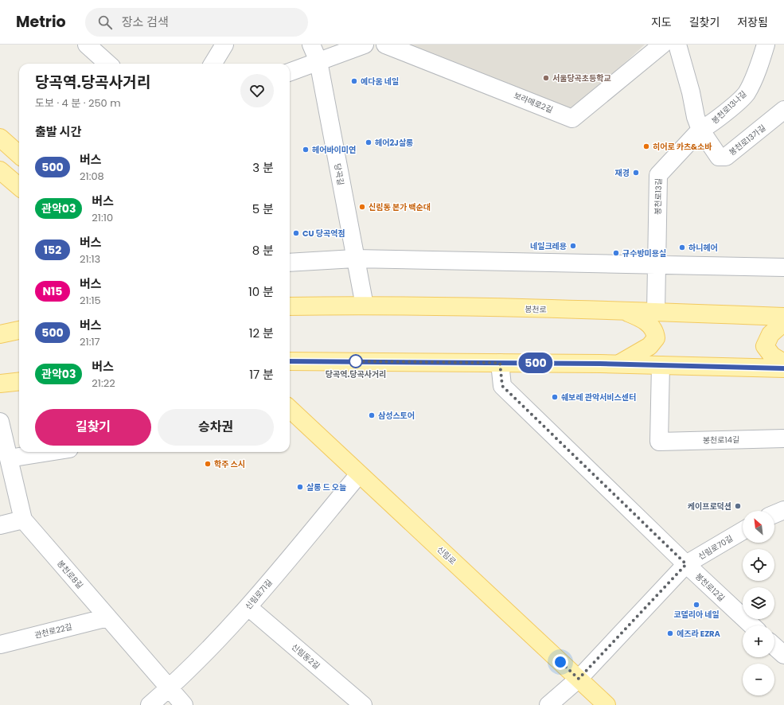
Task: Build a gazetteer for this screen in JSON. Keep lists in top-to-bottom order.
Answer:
{
  "streets": {
    "main road": ["봉천로", "신림로"],
    "street": [
      "보라매로2길",
      "봉천로13나길",
      "봉천로13가길",
      "당곡길",
      "봉천로13길",
      "봉천로14길",
      "신림로70길",
      "봉천로8길",
      "봉천로12길",
      "신림로71길",
      "관천로22길",
      "신림동2길"
    ]
  },
  "crossings": [
    ["봉천로13나길", "봉천로13가길"],
    ["봉천로13나길", "봉천로13길"],
    ["봉천로13가길", "봉천로13길"],
    ["당곡길", "봉천로"],
    ["봉천로13길", "봉천로"],
    ["신림로70길", "신림로"],
    ["신림로70길", "봉천로12길"],
    ["신림로", "신림로71길"],
    ["봉천로8길", "신림로71길"],
    ["봉천로8길", "관천로22길"],
    ["신림로71길", "신림동2길"]
  ],
  "places": [
    "서울당곡초등학교",
    "예다움 네일",
    "헤어2J살롱",
    "히어로 카츠&소바",
    "헤어바이미연",
    "재경",
    "신림동 본가 백순대",
    "CU 당곡역점",
    "네일크레용",
    "하니헤어",
    "규수방미용실",
    "당곡역.당곡사거리",
    "쉐보레 관악서비스센터",
    "삼성스토어",
    "학주 스시",
    "살롱 드 오늘",
    "케이프로덕션",
    "코델리아 네일",
    "에즈라 EZRA"
  ],
  "lines": ["bus line 500"],
  "north": "top left",
  "page": {
    "header": "Metrio",
    "search": "장소 검색",
    "nav": ["지도", "길찾기", "저장됨"],
    "on_map": "500",
    "heading": [
      ["당곡역.당곡사거리", "도보 · 4 분 · 250 m"],
      "출발 시간"
    ],
    "list": [
      {
        "mark": "500",
        "name": "버스",
        "note": "21:08",
        "value": "3 분"
      },
      {
        "mark": "관악03",
        "name": "버스",
        "note": "21:10",
        "value": "5 분"
      },
      {
        "mark": "152",
        "name": "버스",
        "note": "21:13",
        "value": "8 분"
      },
      {
        "mark": "N15",
        "name": "버스",
        "note": "21:15",
        "value": "10 분"
      },
      {
        "mark": "500",
        "name": "버스",
        "note": "21:17",
        "value": "12 분"
      },
      {
        "mark": "관악03",
        "name": "버스",
        "note": "21:22",
        "value": "17 분"
      }
    ],
    "buttons": ["길찾기", "승차권"],
    "map_buttons": ["+", "−"]
  }
}
